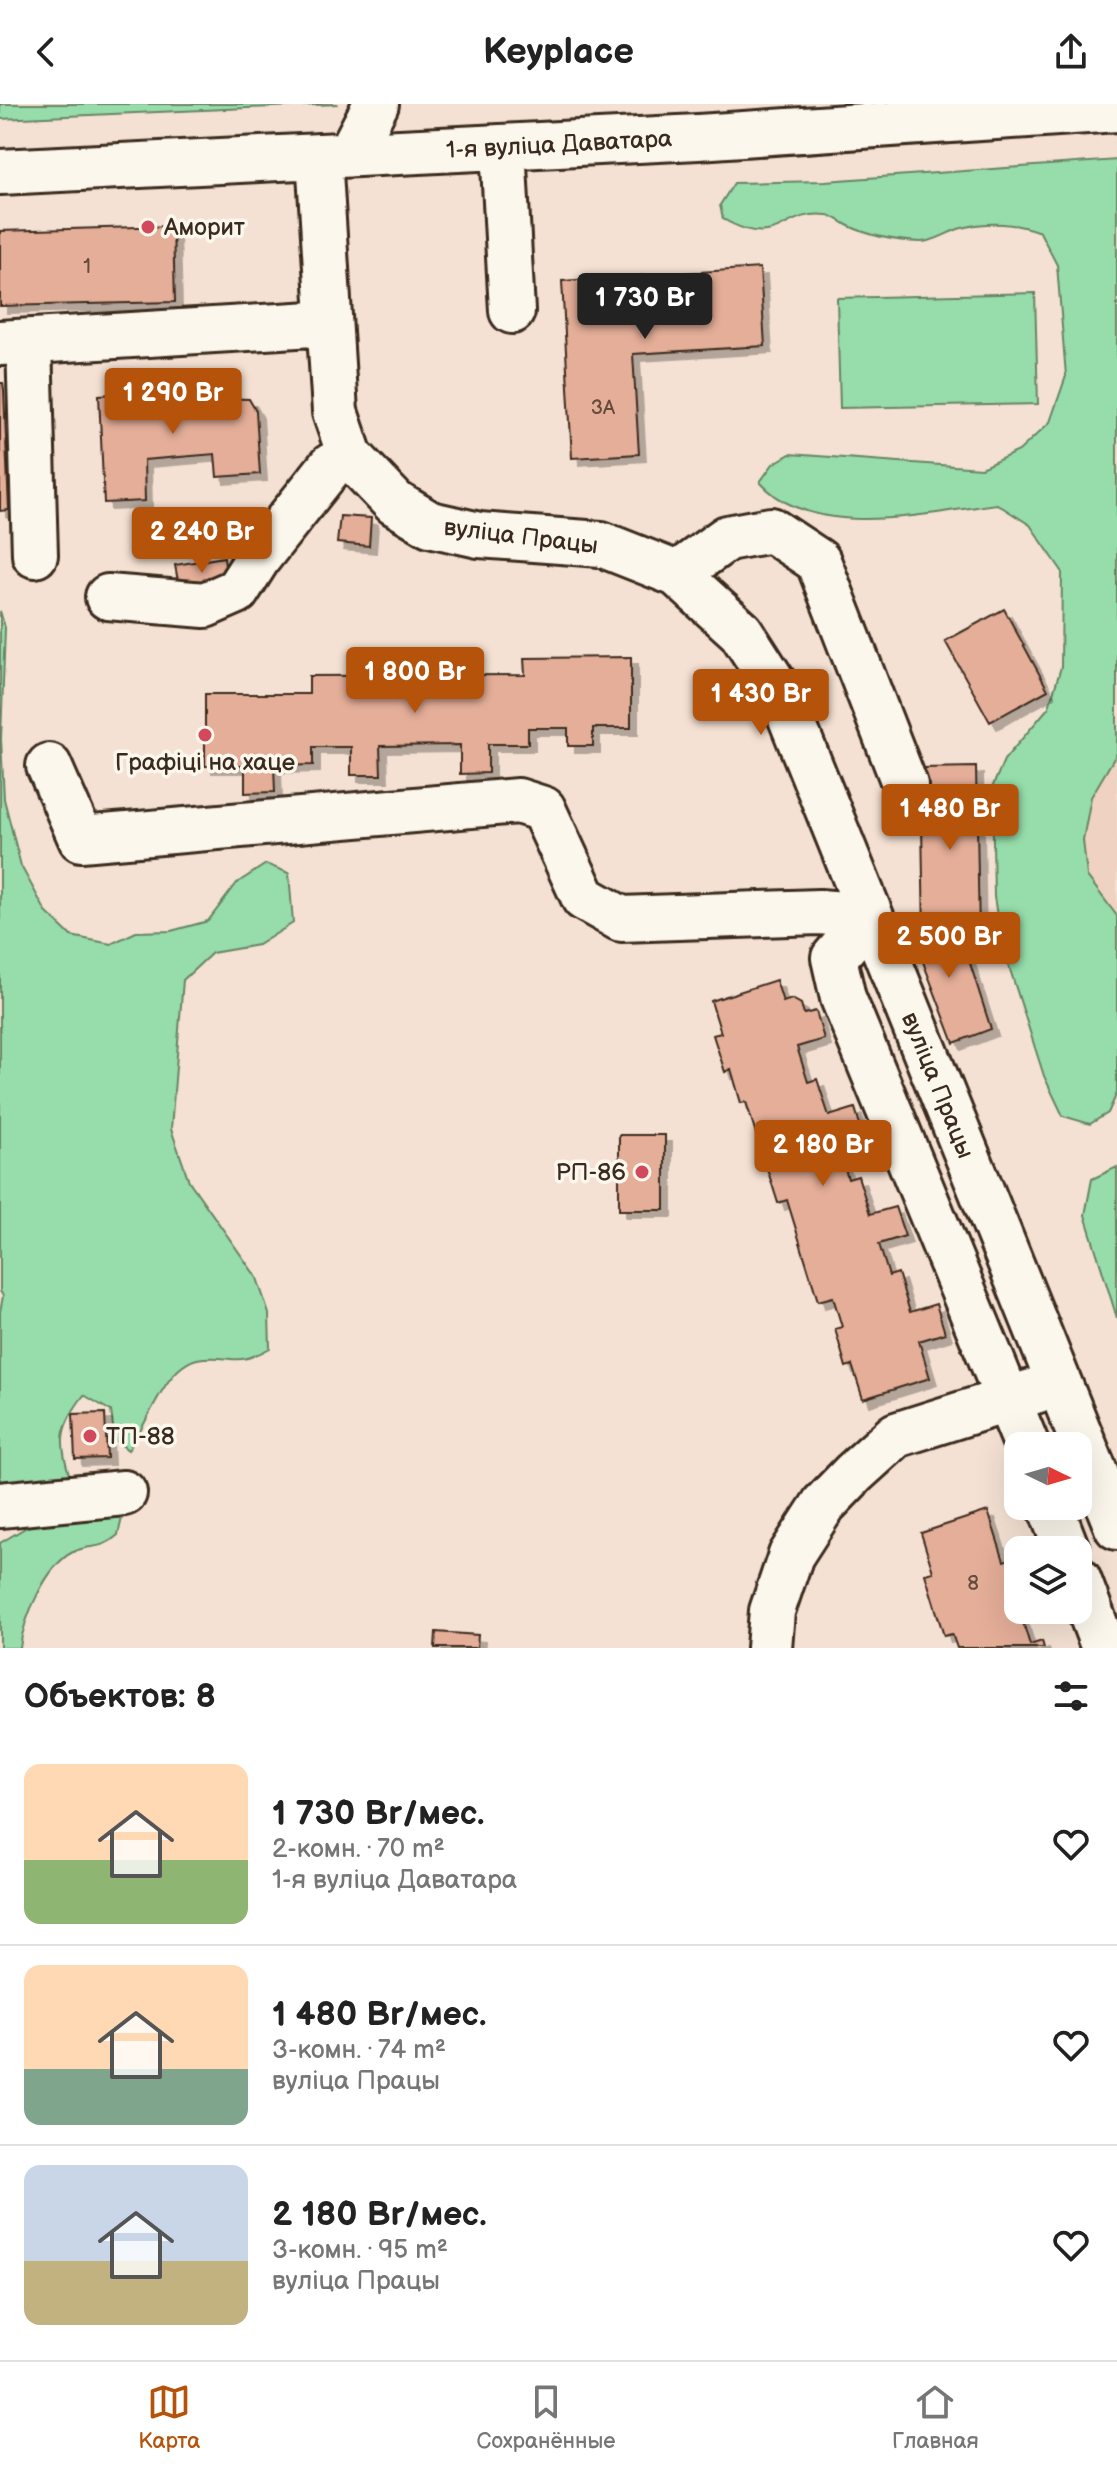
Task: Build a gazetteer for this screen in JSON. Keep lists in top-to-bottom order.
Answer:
{
  "streets": {
    "street": ["1-я вуліца Даватара", "вуліца Працы"]
  },
  "crossings": [
    ["1-я вуліца Даватара", "вуліца Працы"]
  ],
  "places": [
    "Аморит",
    "Графіці на хаце",
    "РП-86",
    "ТП-88"
  ],
  "house_numbers": ["1", "3А", "8"],
  "north": "right",
  "page": {
    "header": "Keyplace",
    "price": [
      "1 730 Br",
      "1 290 Br",
      "2 240 Br",
      "1 800 Br",
      "1 430 Br",
      "1 480 Br",
      "2 500 Br",
      "2 180 Br"
    ],
    "heading": "Объектов: 8",
    "list": [
      {
        "name": "1 730 Br/мес.",
        "note": "2-комн. · 70 m² · 1-я вуліца Даватара"
      },
      {
        "name": "1 480 Br/мес.",
        "note": "3-комн. · 74 m² · вуліца Працы"
      },
      {
        "name": "2 180 Br/мес.",
        "note": "3-комн. · 95 m² · вуліца Працы"
      }
    ],
    "tabs": ["Карта", "Сохранённые", "Главная"]
  }
}
